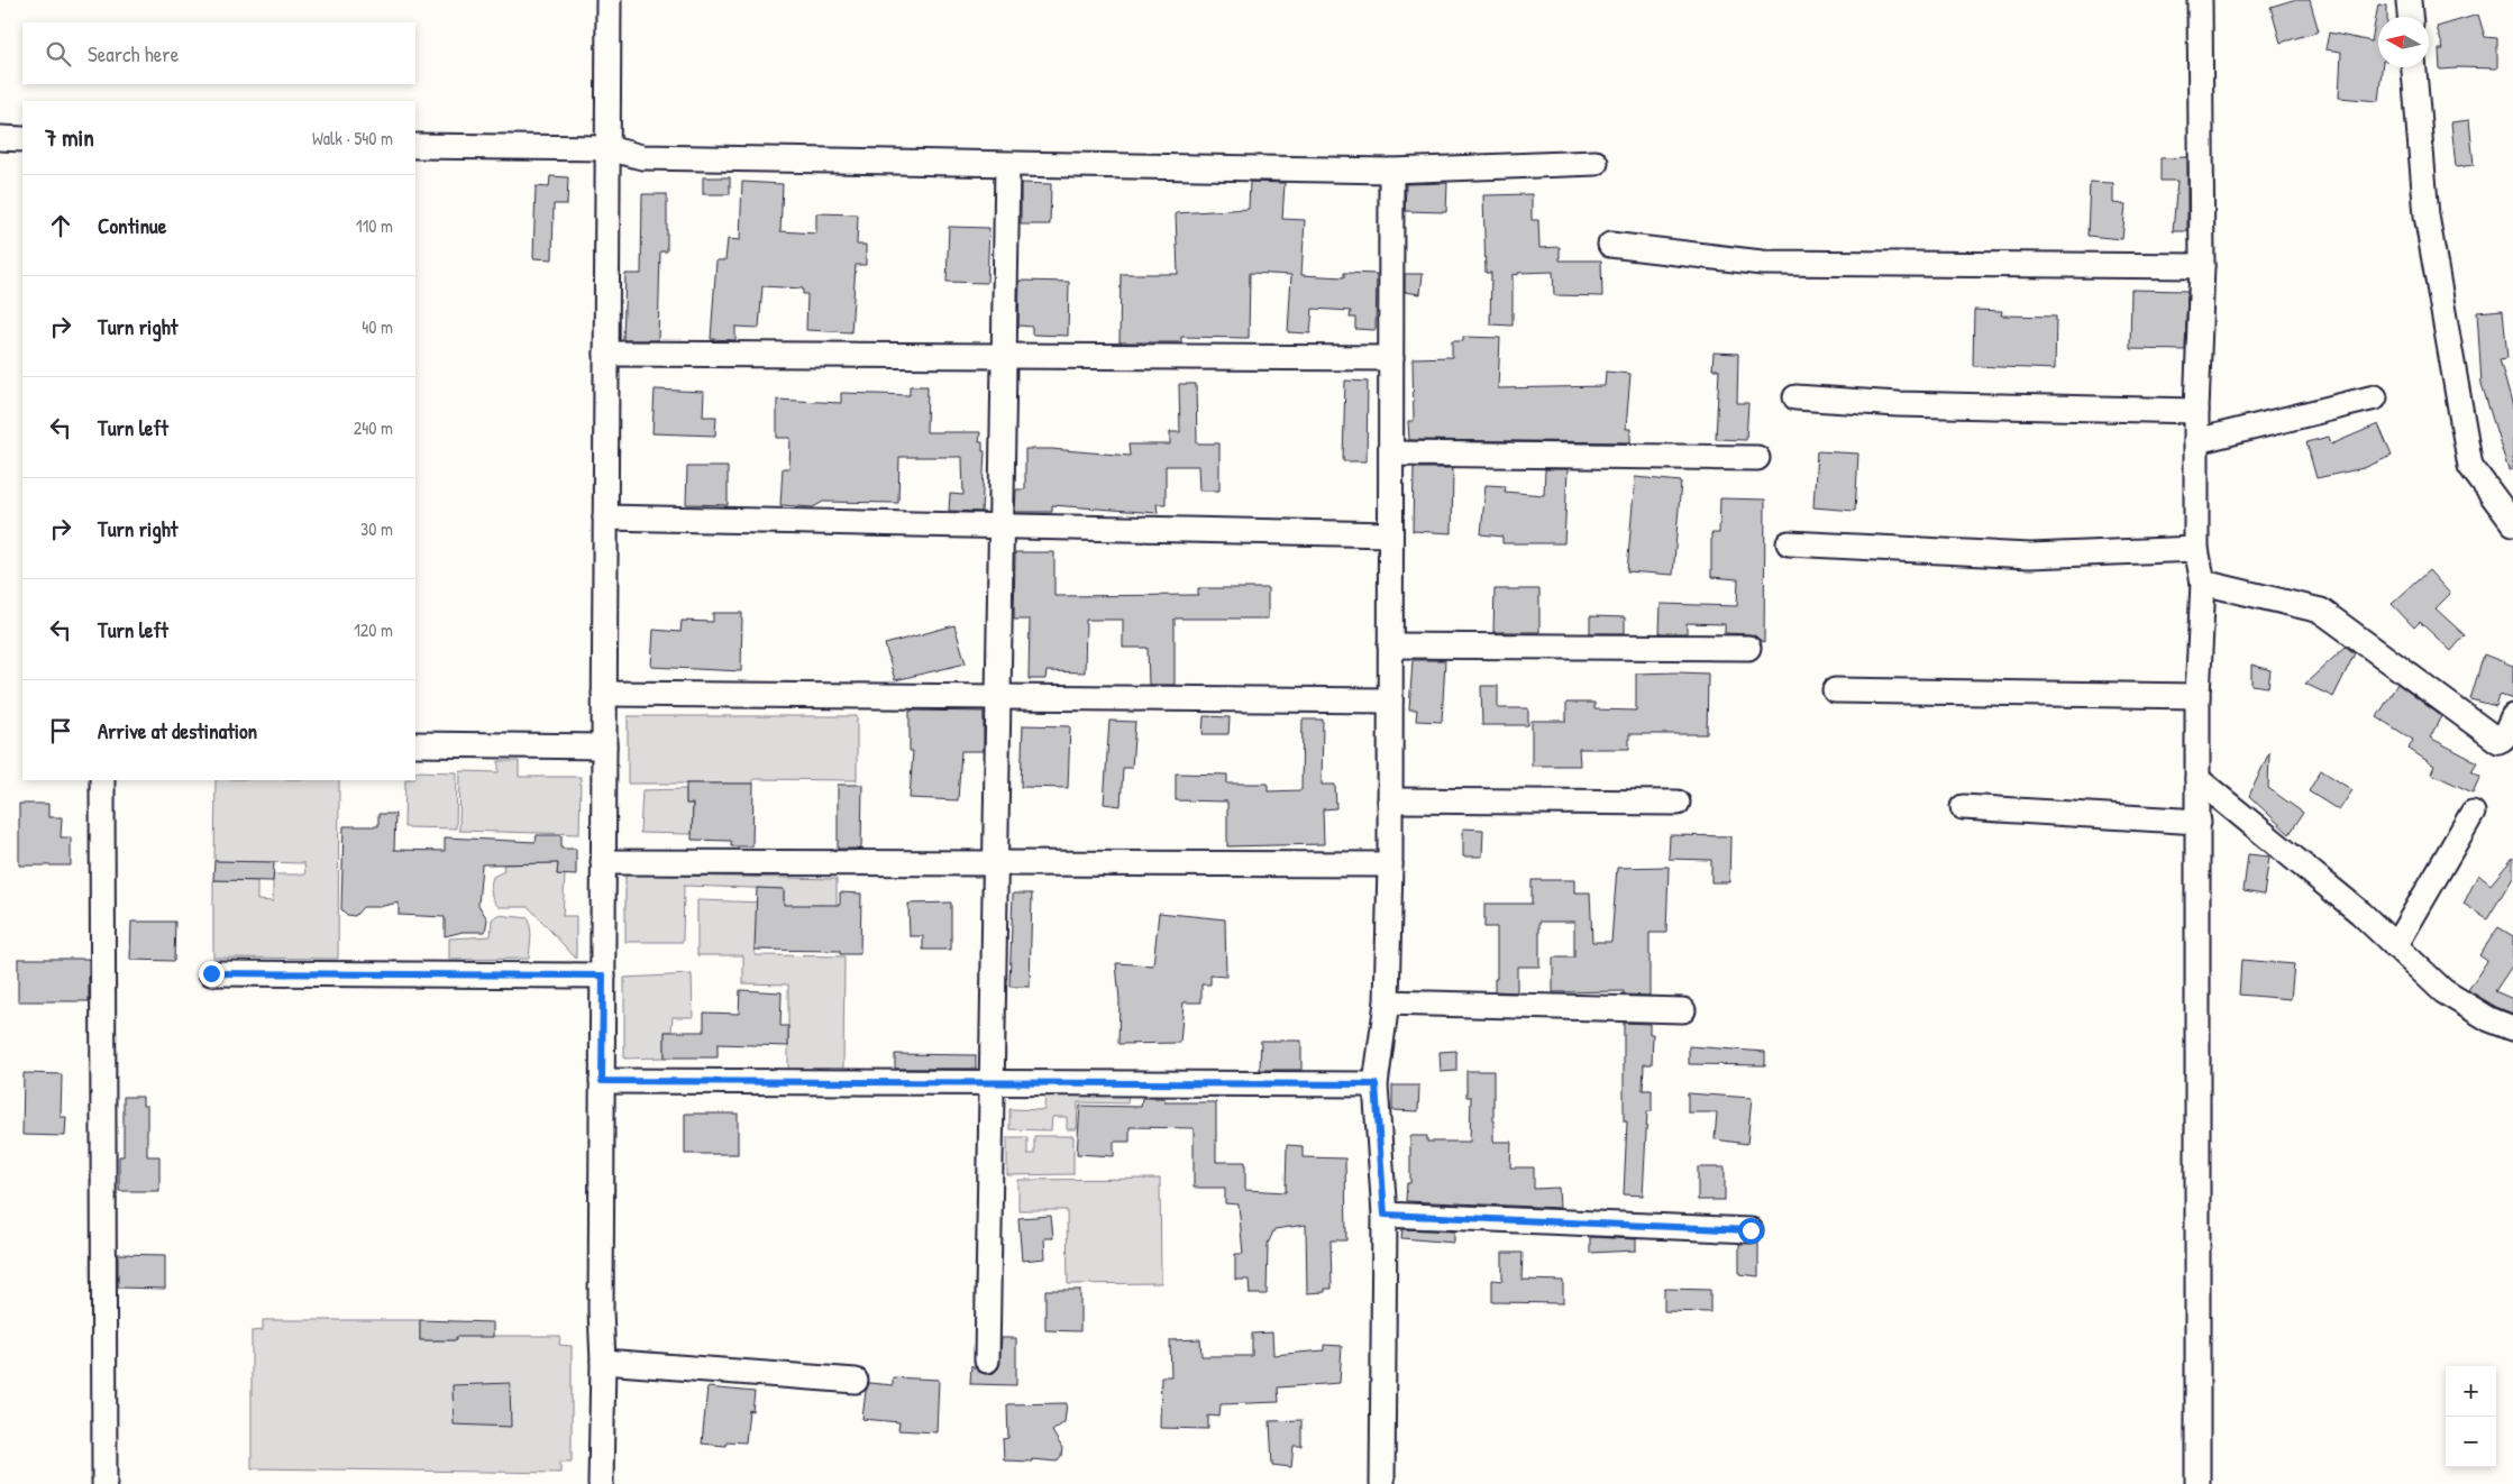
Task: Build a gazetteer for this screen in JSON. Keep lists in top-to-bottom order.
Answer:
{
  "north": "left",
  "page": {
    "search": "Search here",
    "heading": ["7 min", "Walk · 540 m"],
    "list": [
      ["Continue", "110 m"],
      ["Turn right", "40 m"],
      ["Turn left", "240 m"],
      ["Turn right", "30 m"],
      ["Turn left", "120 m"],
      "Arrive at destination"
    ],
    "map_buttons": ["+", "−"]
  }
}
